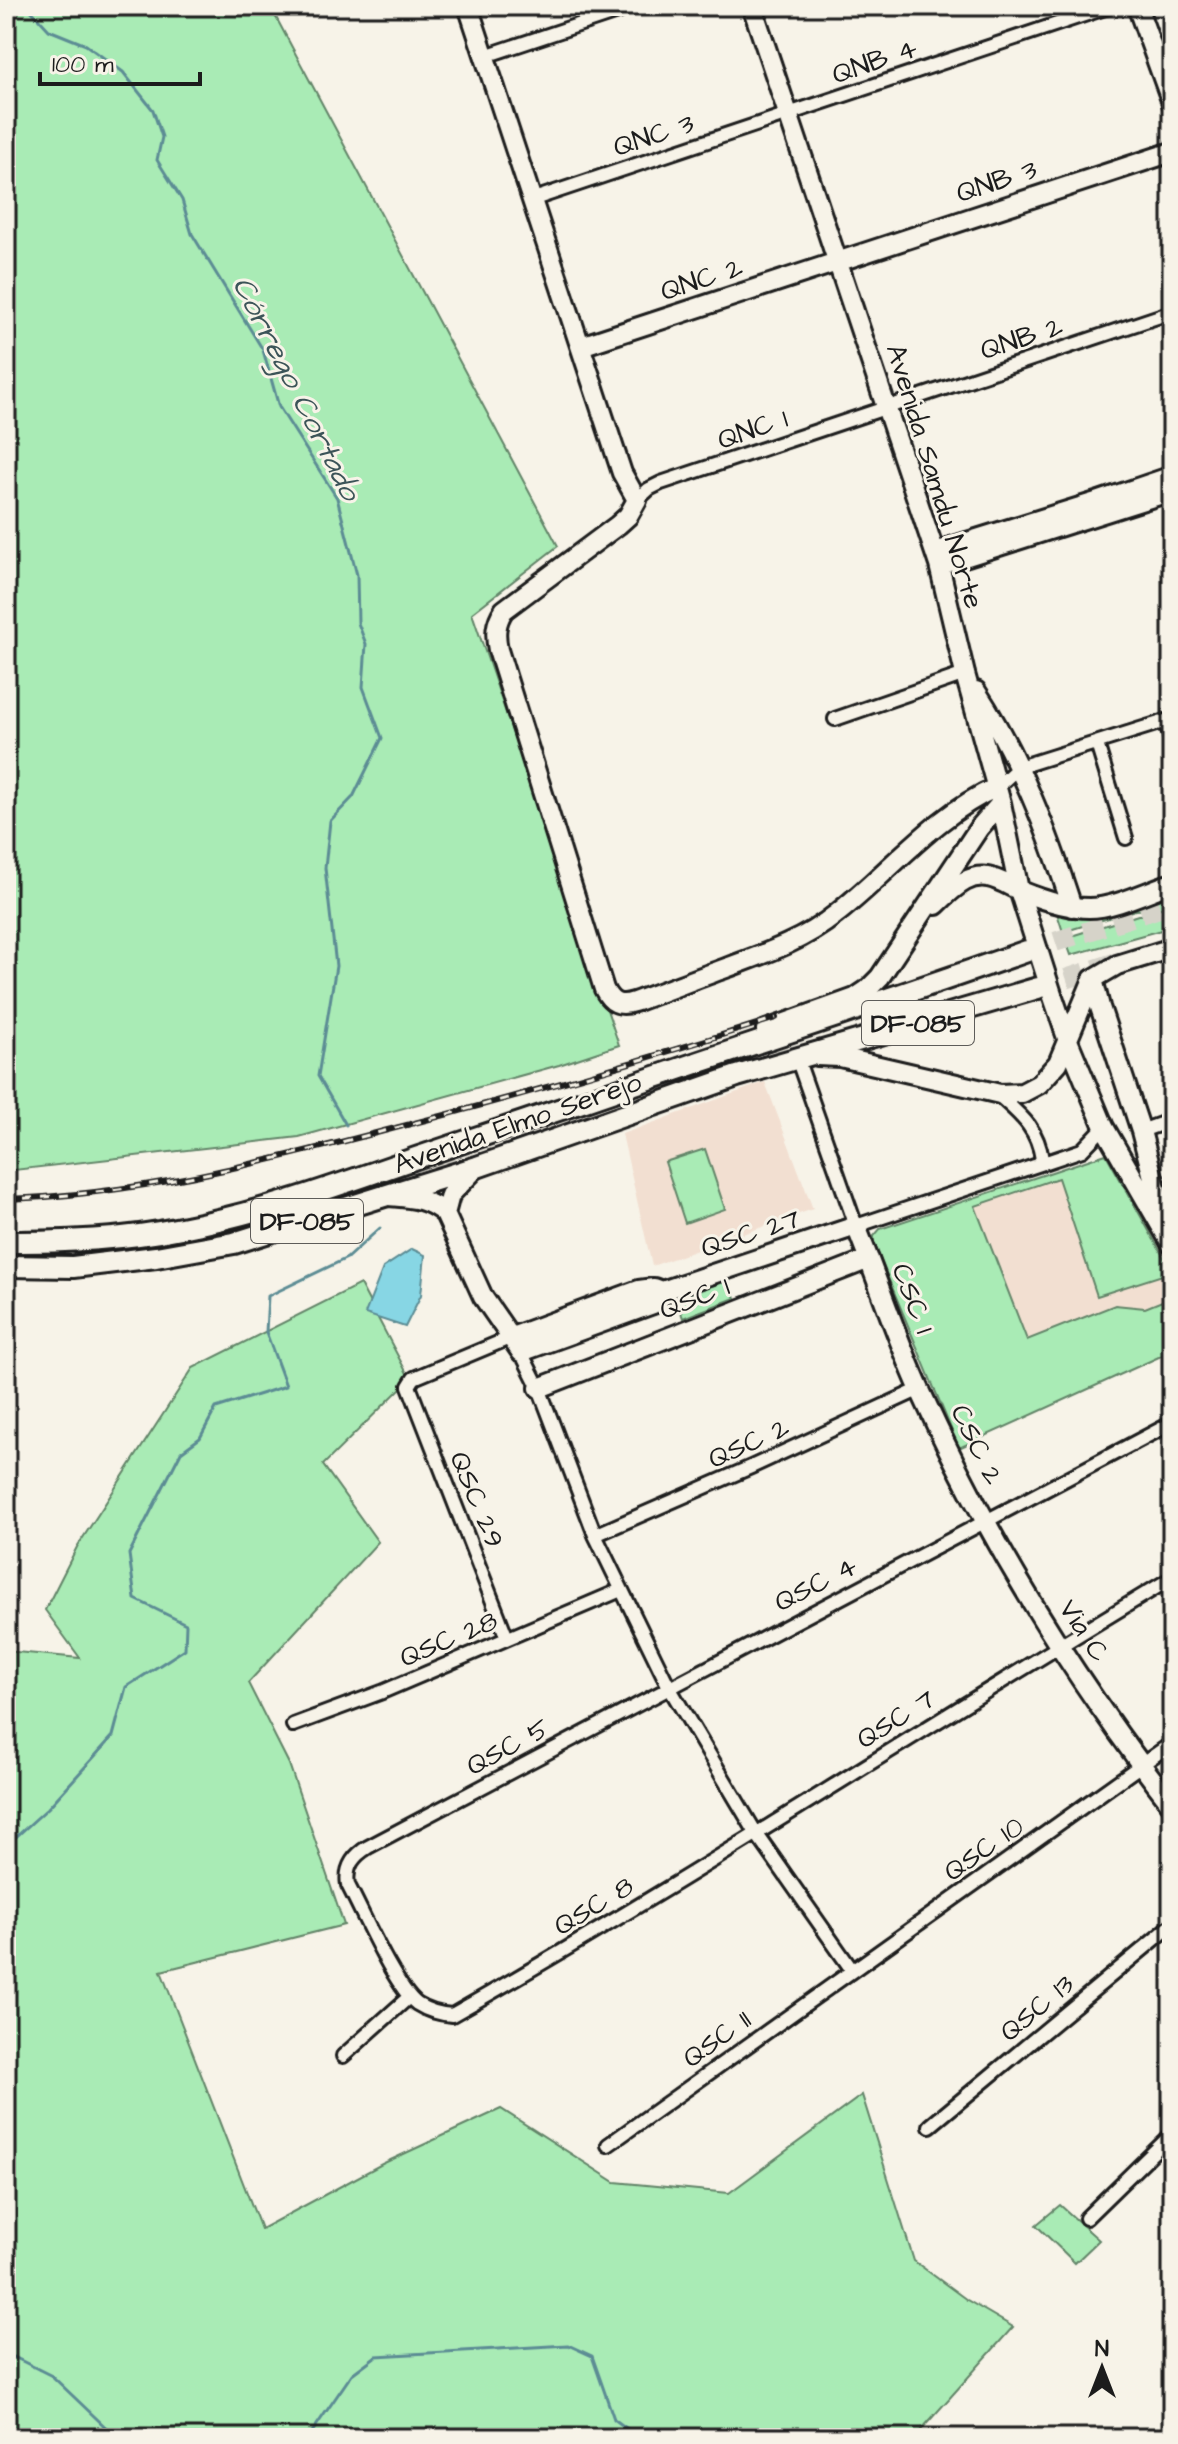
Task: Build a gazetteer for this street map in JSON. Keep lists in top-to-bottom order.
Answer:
{
  "streets": {
    "main road": ["DF-085", "Avenida Elmo Serejo"],
    "street": [
      "QNB 4",
      "QNC 3",
      "QNB 3",
      "QNC 2",
      "QNB 2",
      "QNC 1",
      "Avenida Samdu Norte",
      "QSC 27",
      "QSC 1",
      "CSC 1",
      "QSC 2",
      "CSC 2",
      "QSC 29",
      "QSC 4",
      "Via C",
      "QSC 28",
      "QSC 7",
      "QSC 5",
      "QSC 10",
      "QSC 8",
      "QSC 13",
      "QSC 11"
    ]
  },
  "crossings": [
    ["QNB 4", "QNC 3"],
    ["QNB 4", "Avenida Samdu Norte"],
    ["QNC 3", "Avenida Samdu Norte"],
    ["QNB 3", "QNC 2"],
    ["QNB 3", "Avenida Samdu Norte"],
    ["QNC 2", "Avenida Samdu Norte"],
    ["QNB 2", "QNC 1"],
    ["QNB 2", "Avenida Samdu Norte"],
    ["QNC 1", "Avenida Samdu Norte"],
    ["Avenida Samdu Norte", "Avenida Elmo Serejo"],
    ["QSC 27", "CSC 1"],
    ["QSC 27", "QSC 29"],
    ["QSC 1", "CSC 1"],
    ["CSC 1", "QSC 2"],
    ["CSC 1", "CSC 2"],
    ["QSC 2", "CSC 2"],
    ["CSC 2", "QSC 4"],
    ["CSC 2", "Via C"],
    ["QSC 29", "QSC 28"],
    ["QSC 4", "Via C"],
    ["QSC 4", "QSC 5"],
    ["Via C", "QSC 7"],
    ["Via C", "QSC 10"],
    ["QSC 7", "QSC 8"],
    ["QSC 5", "QSC 8"],
    ["QSC 10", "QSC 11"]
  ],
  "water": ["Córrego Cortado"],
  "scale_bar": "100 m",
  "north": "top"
}
